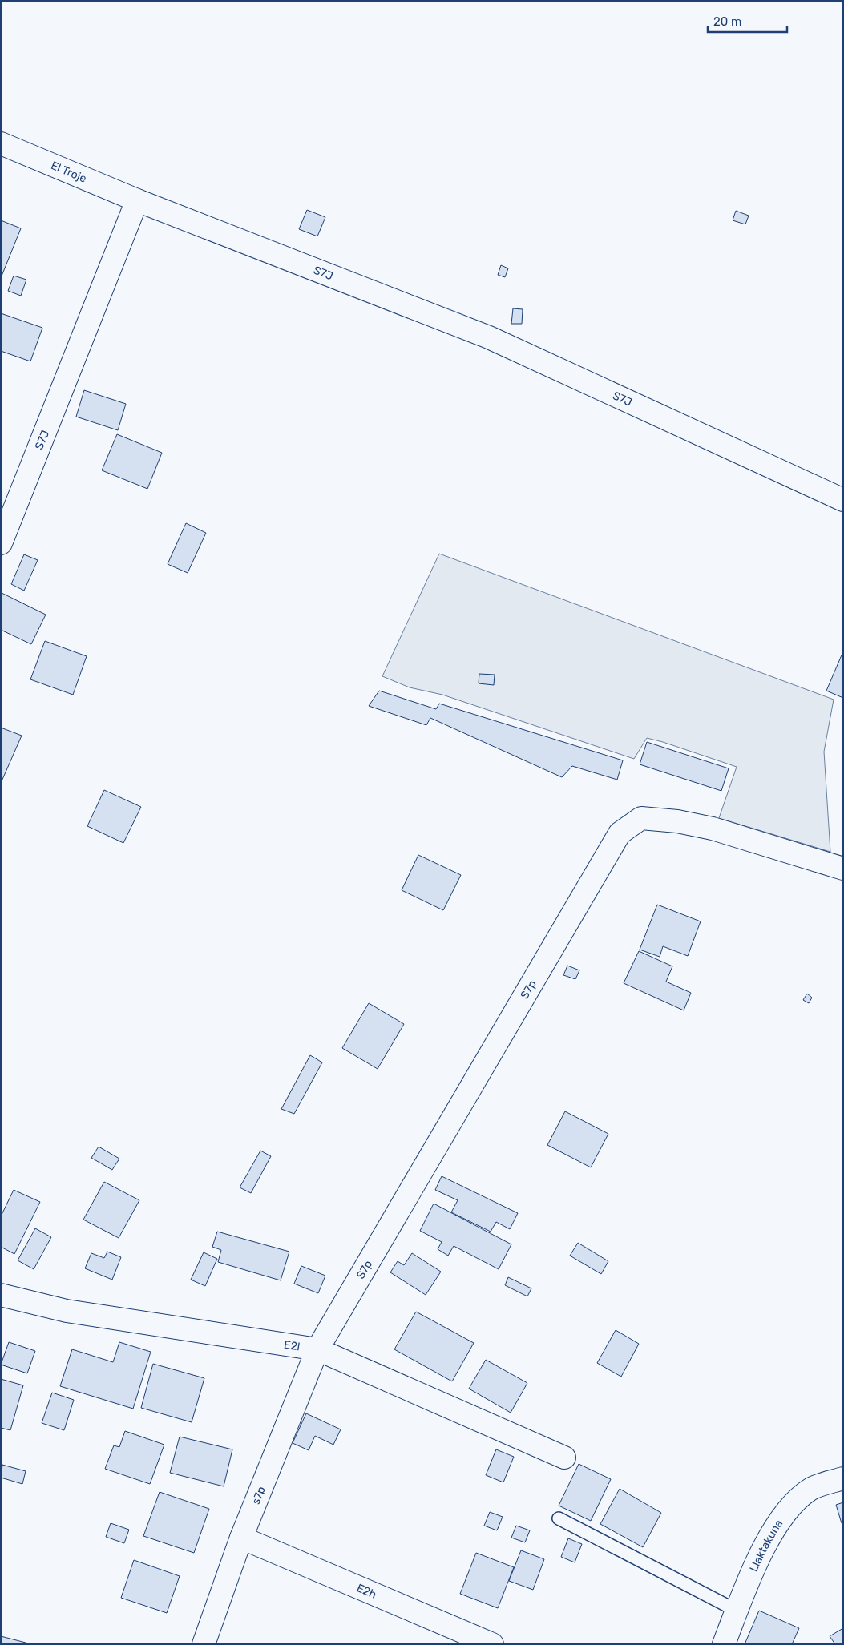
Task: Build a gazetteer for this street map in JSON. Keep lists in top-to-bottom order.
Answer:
{
  "streets": {
    "street": [
      "El Troje",
      "S7J",
      "S7p",
      "E2l",
      "s7p",
      "Llaktakuna",
      "E2h"
    ]
  },
  "crossings": [
    ["El Troje", "S7J"],
    ["S7p", "E2l"],
    ["S7p", "s7p"],
    ["E2l", "s7p"],
    ["s7p", "E2h"]
  ],
  "scale_bar": "20 m"
}
